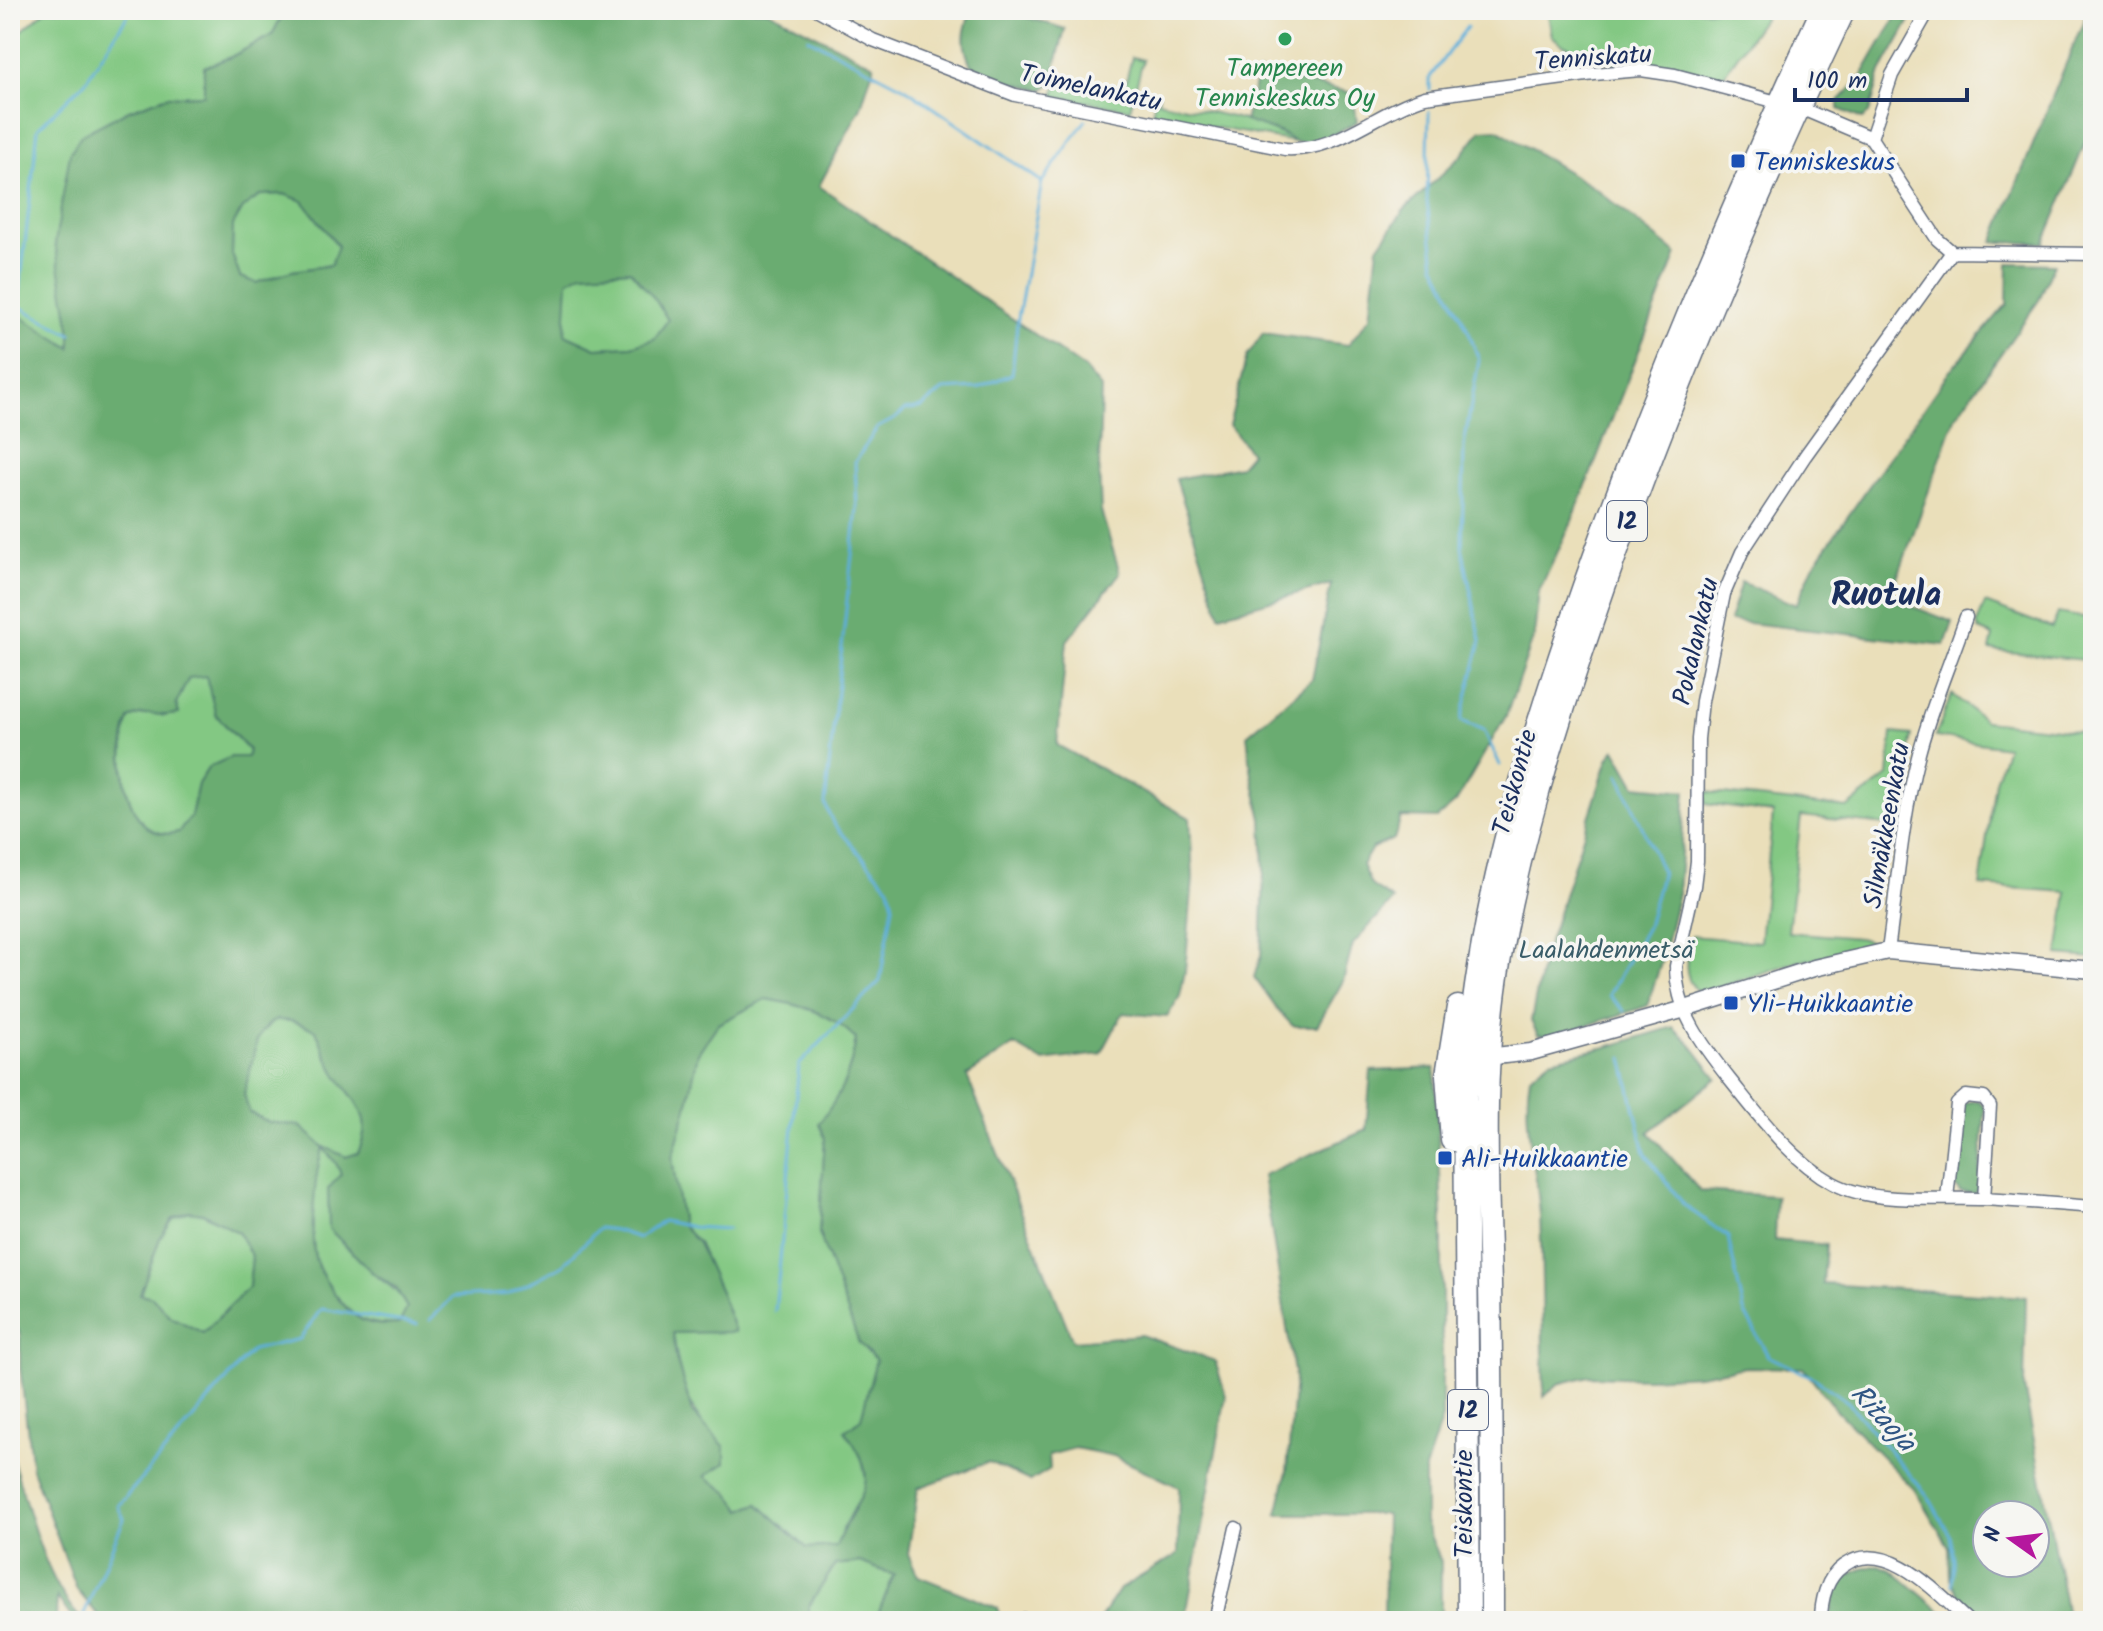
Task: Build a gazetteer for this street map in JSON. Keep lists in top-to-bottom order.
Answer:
{
  "streets": {
    "highway": ["12", "Teiskontie"],
    "street": [
      "Tenniskatu",
      "Toimelankatu",
      "Pokalankatu",
      "Silmäkkeenkatu"
    ]
  },
  "crossings": [
    ["Tenniskatu", "Toimelankatu"],
    ["Tenniskatu", "Teiskontie"],
    ["12", "Teiskontie"]
  ],
  "districts": ["Ruotula"],
  "water": ["Ritaoja"],
  "parks": ["Laalahdenmetsä"],
  "places": {
    "other": ["Tampereen Tenniskeskus Oy"],
    "transit": ["Tenniskeskus", "Yli-Huikkaantie", "Ali-Huikkaantie"]
  },
  "scale_bar": "100 m",
  "north": "left"
}
